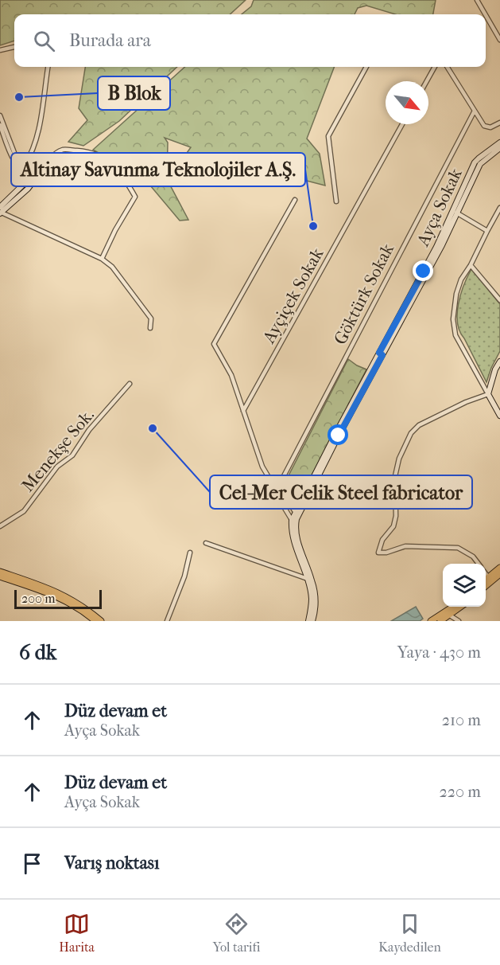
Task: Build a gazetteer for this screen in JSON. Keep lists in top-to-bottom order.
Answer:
{
  "streets": {
    "street": [
      "Ayça Sokak",
      "Göktürk Sokak",
      "Ayçiçek Sokak",
      "Menekşe Sok."
    ]
  },
  "places": ["B Blok", "Altinay Savunma Teknolojiler A.Ş.", "Cel-Mer Celik Steel fabricator"],
  "scale_bar": "200 m",
  "north": "bottom right",
  "page": {
    "search": "Burada ara",
    "scale": "200 m",
    "heading": ["6 dk", "Yaya · 430 m"],
    "list": [
      ["Düz devam et", "Ayça Sokak", "210 m"],
      ["Düz devam et", "Ayça Sokak", "220 m"],
      "Varış noktası"
    ],
    "nav": ["Harita", "Yol tarifi", "Kaydedilen"]
  }
}
